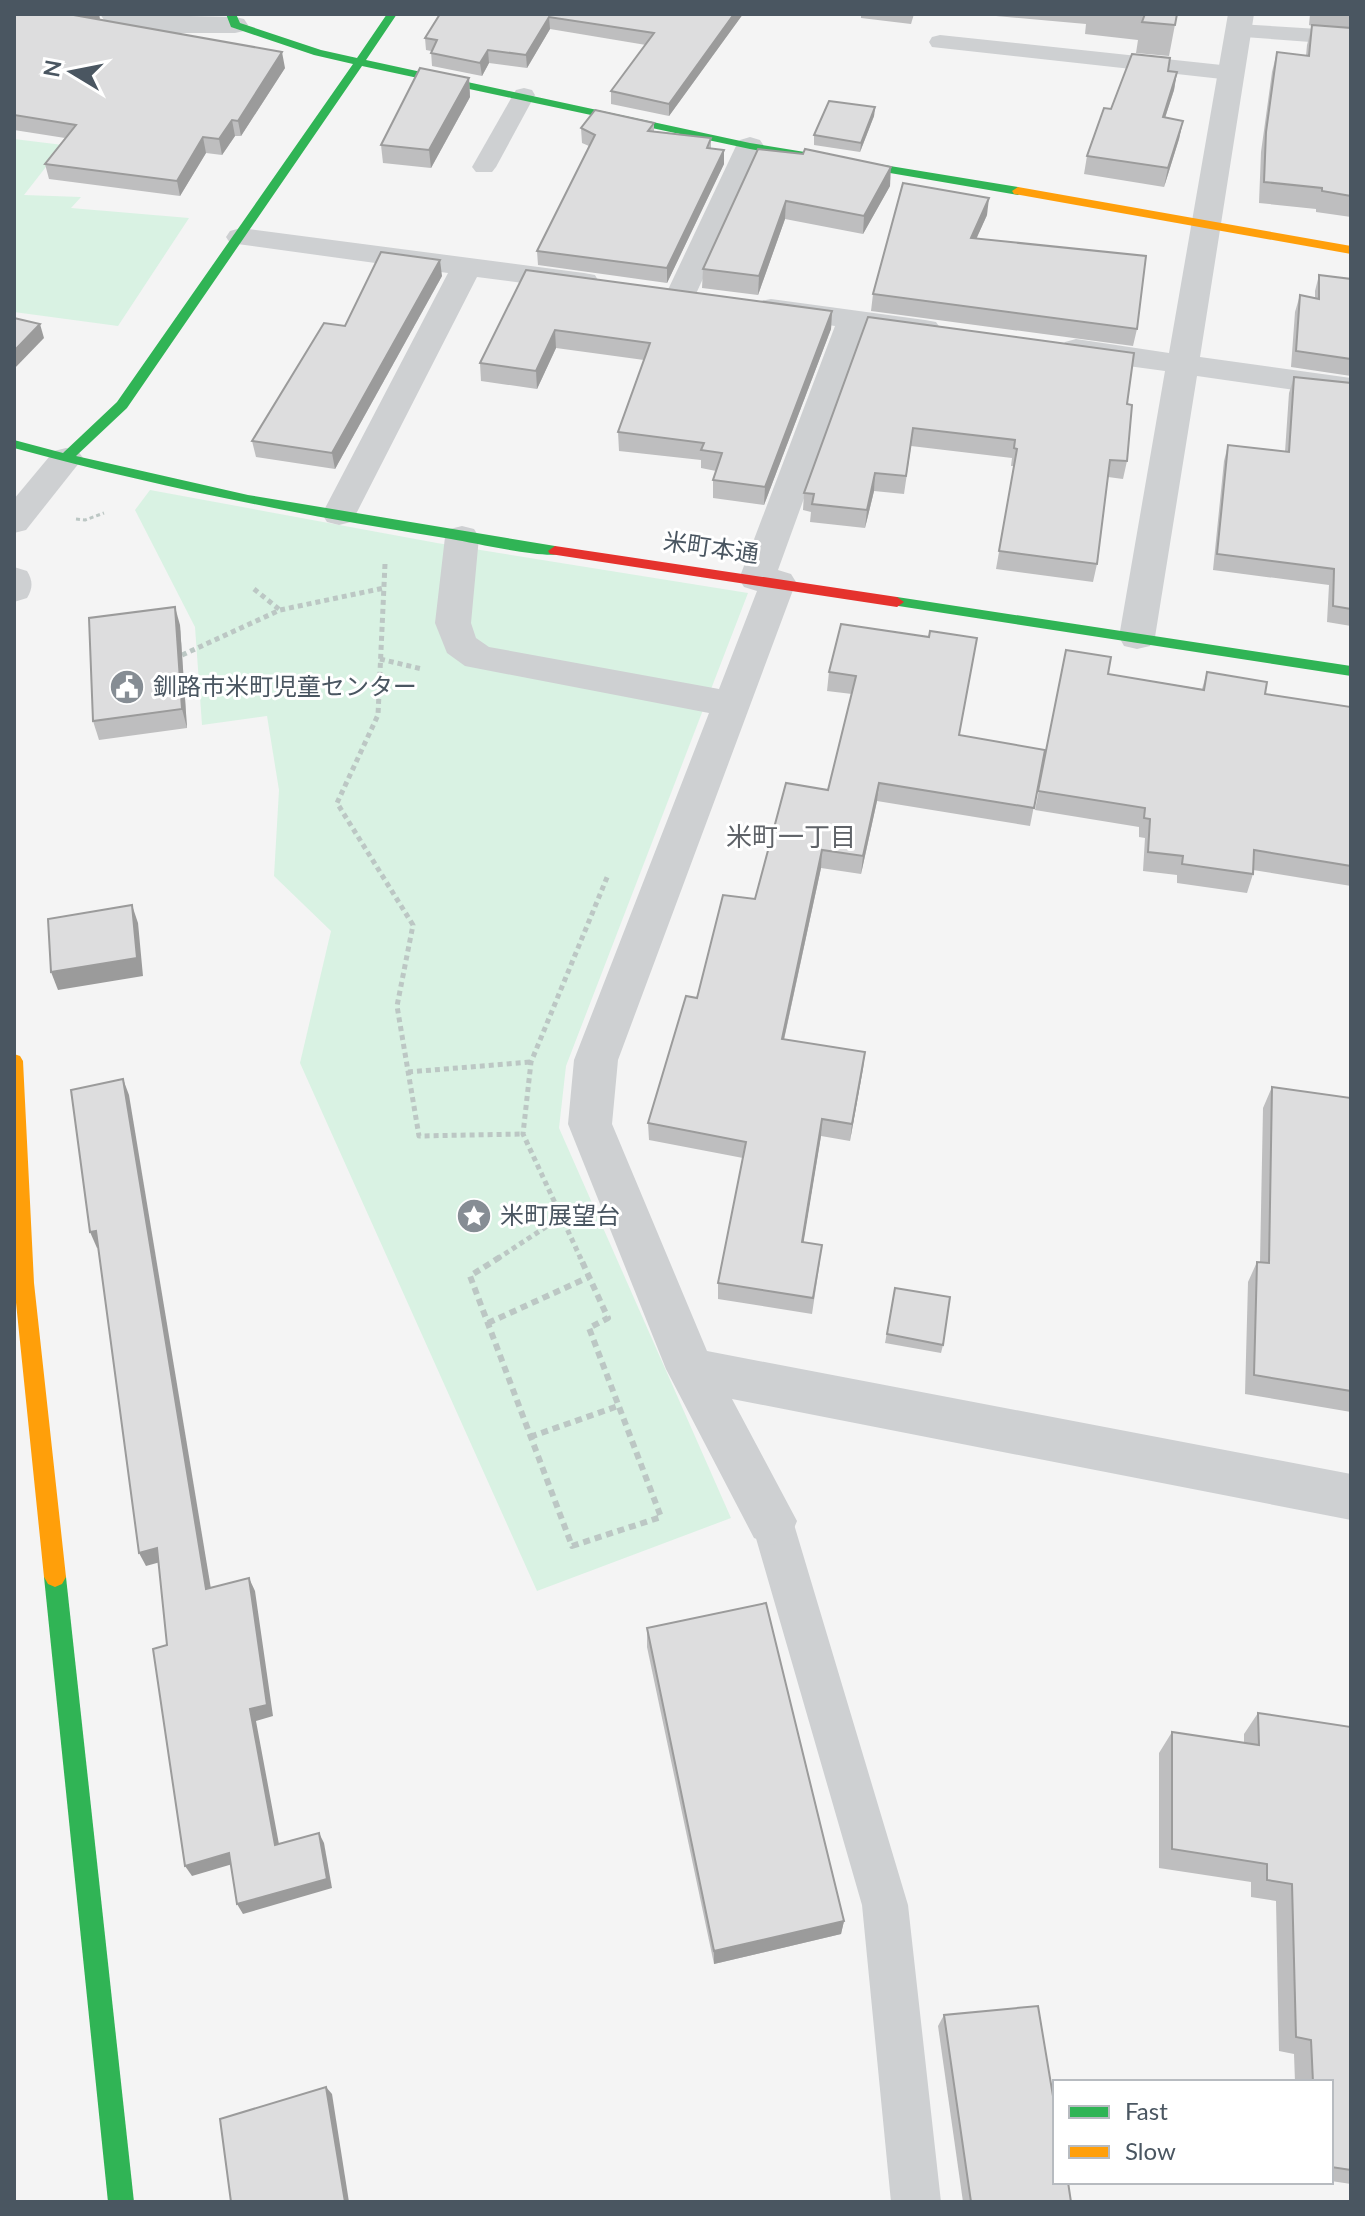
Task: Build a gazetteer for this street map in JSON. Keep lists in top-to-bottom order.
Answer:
{
  "streets": {
    "street": ["米町本通"]
  },
  "districts": ["米町一丁目"],
  "places": {
    "public building": ["釧路市米町児童センター"],
    "place": ["米町展望台"]
  },
  "legend": ["Fast", "Slow"],
  "north": "left"
}
